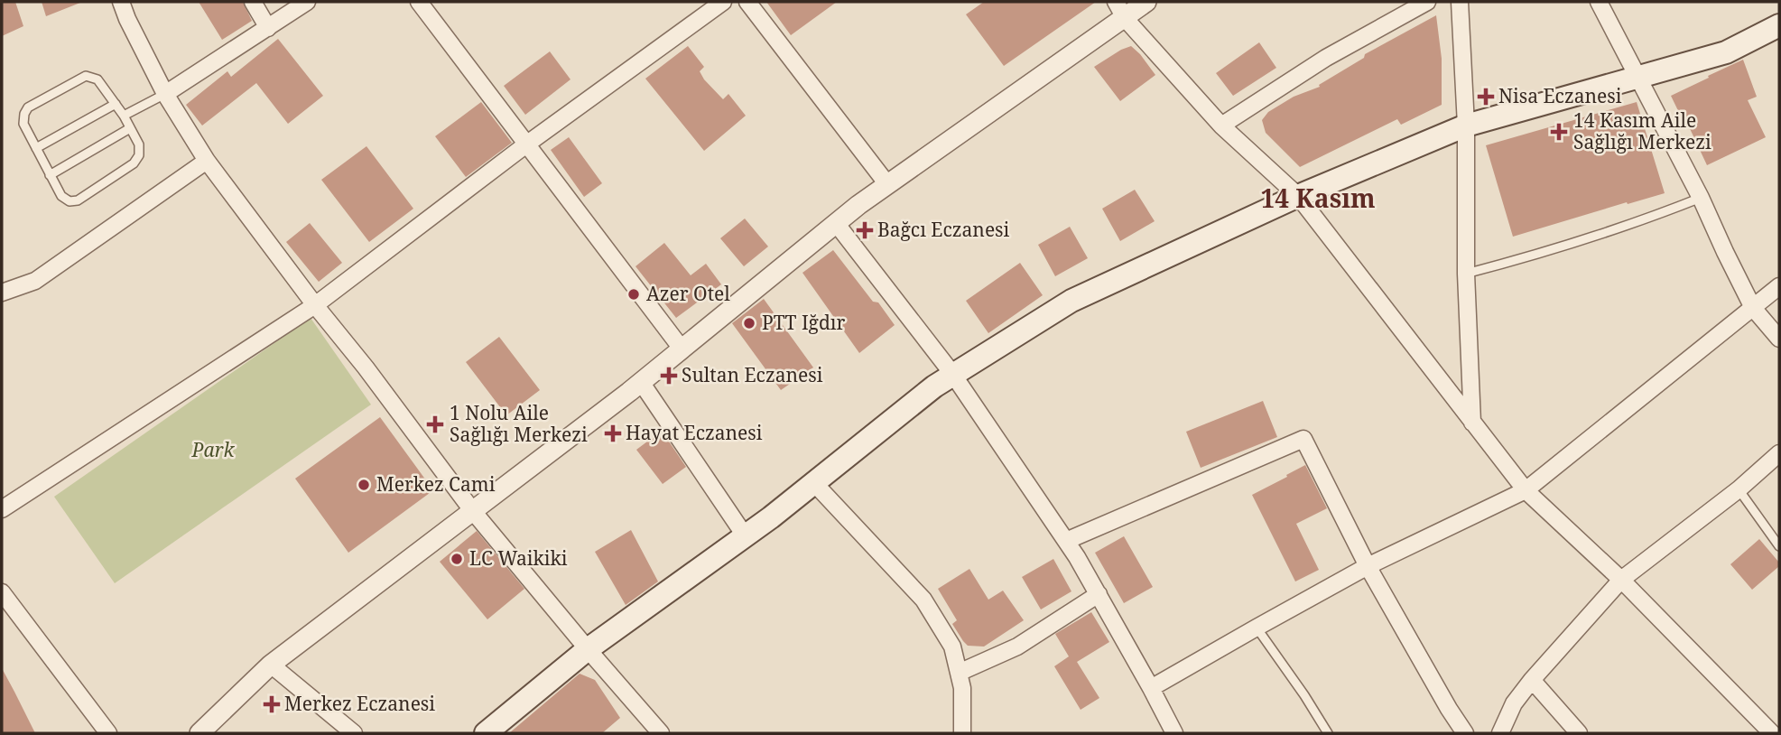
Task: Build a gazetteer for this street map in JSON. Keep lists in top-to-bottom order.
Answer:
{
  "districts": ["14 Kasım"],
  "parks": ["Park"],
  "places": {
    "health": [
      "Nisa Eczanesi",
      "14 Kasım Aile Sağlığı Merkezi",
      "Bağcı Eczanesi",
      "Sultan Eczanesi",
      "1 Nolu Aile Sağlığı Merkezi",
      "Hayat Eczanesi",
      "Merkez Eczanesi"
    ],
    "other": [
      "Azer Otel",
      "PTT Iğdır",
      "Merkez Cami",
      "LC Waikiki"
    ]
  }
}
